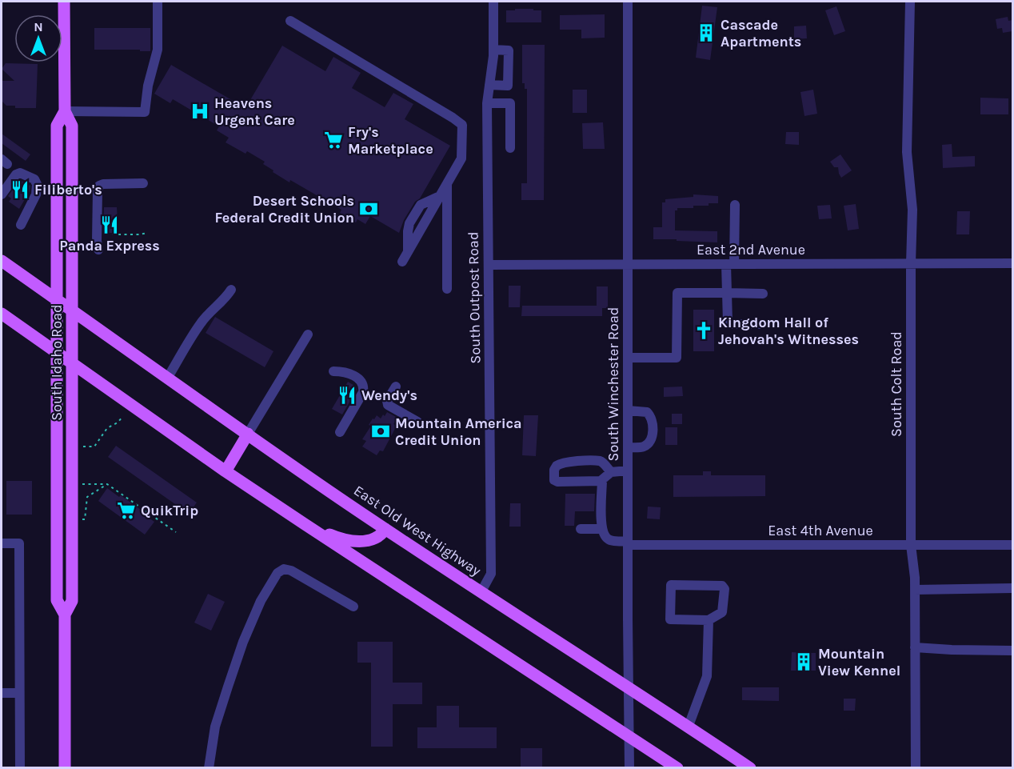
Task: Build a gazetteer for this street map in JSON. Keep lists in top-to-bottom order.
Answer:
{
  "streets": {
    "main road": ["South Idaho Road", "East Old West Highway"],
    "street": [
      "East 2nd Avenue",
      "South Outpost Road",
      "South Winchester Road",
      "South Colt Road",
      "East 4th Avenue"
    ]
  },
  "crossings": [
    ["East 2nd Avenue", "South Outpost Road"],
    ["East 2nd Avenue", "South Winchester Road"],
    ["East 2nd Avenue", "South Colt Road"],
    ["South Outpost Road", "East Old West Highway"],
    ["South Idaho Road", "East Old West Highway"],
    ["South Winchester Road", "East Old West Highway"],
    ["South Winchester Road", "East 4th Avenue"],
    ["South Colt Road", "East 4th Avenue"]
  ],
  "places": {
    "building": ["Cascade Apartments", "Mountain View Kennel"],
    "hospital": ["Heavens Urgent Care"],
    "supermarket": ["Fry's Marketplace", "QuikTrip"],
    "restaurant": ["Filiberto's", "Panda Express", "Wendy's"],
    "bank": ["Desert Schools Federal Credit Union", "Mountain America Credit Union"],
    "church": ["Kingdom Hall of Jehovah's Witnesses"]
  },
  "north": "top"
}
